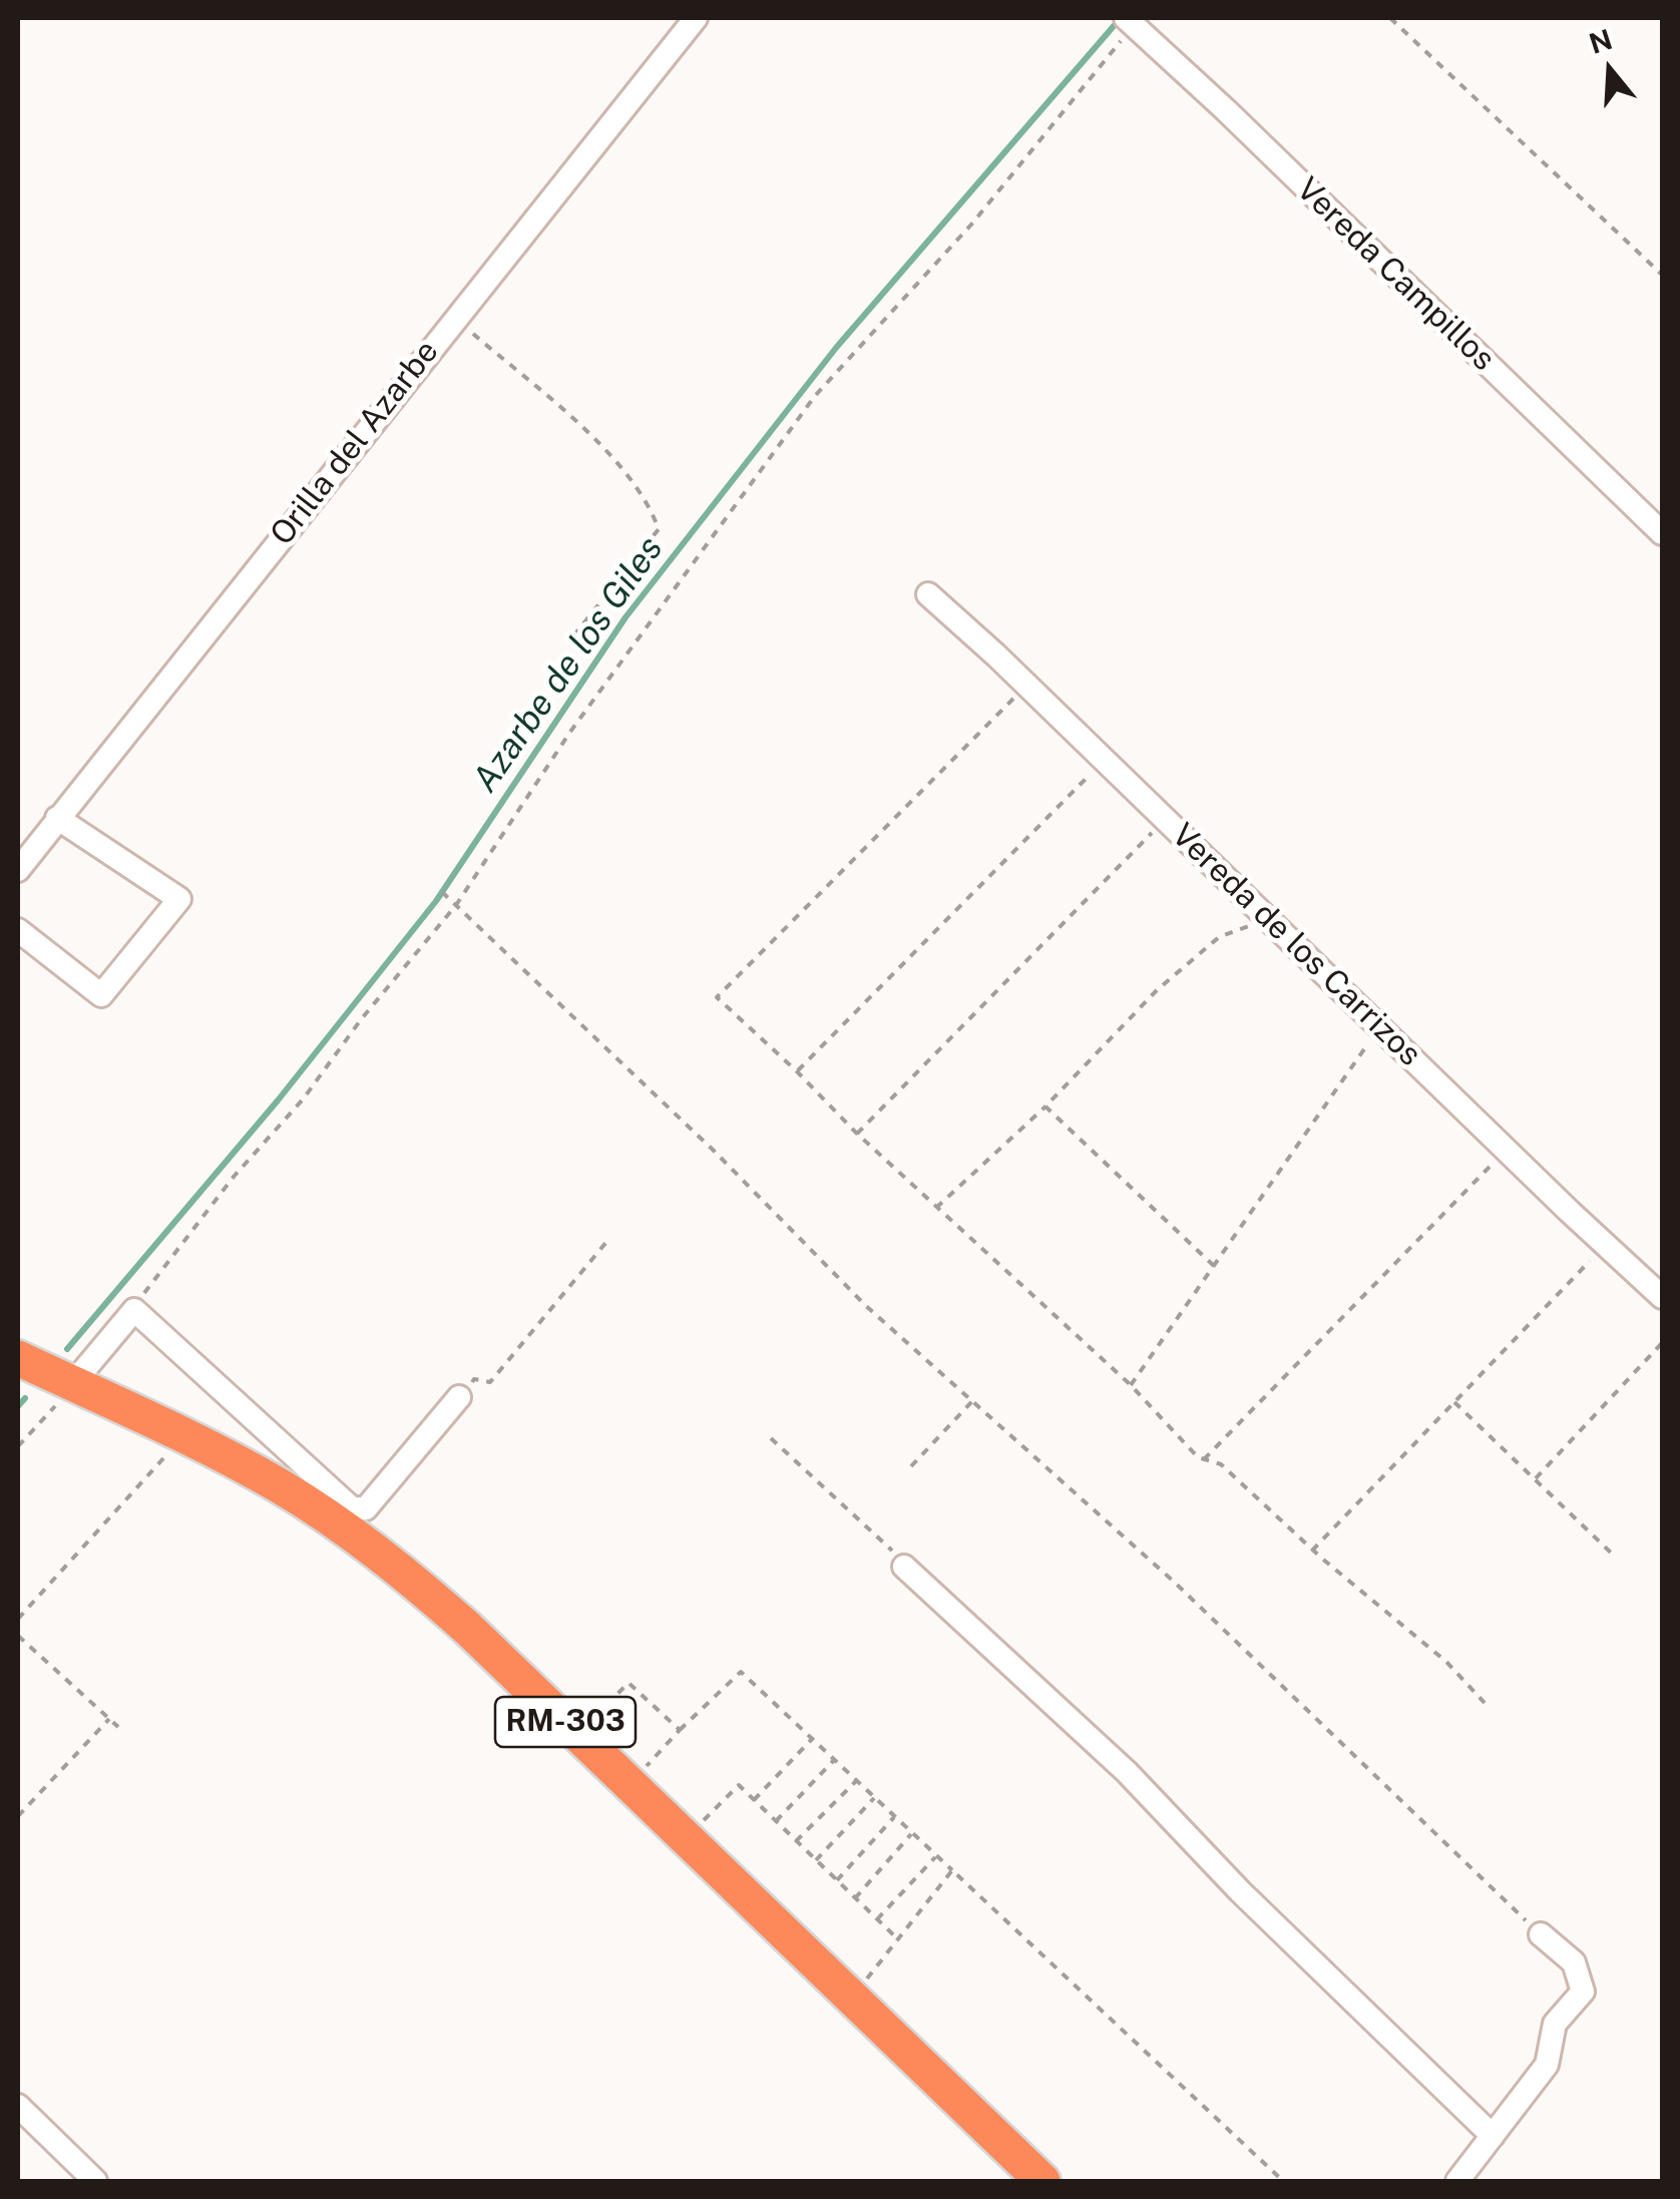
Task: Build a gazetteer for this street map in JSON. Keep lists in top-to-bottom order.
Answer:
{
  "streets": {
    "highway": ["RM-303"],
    "street": ["Vereda Campillos", "Orilla del Azarbe", "Vereda de los Carrizos"]
  },
  "water": ["Azarbe de los Giles"],
  "north": "top"
}
